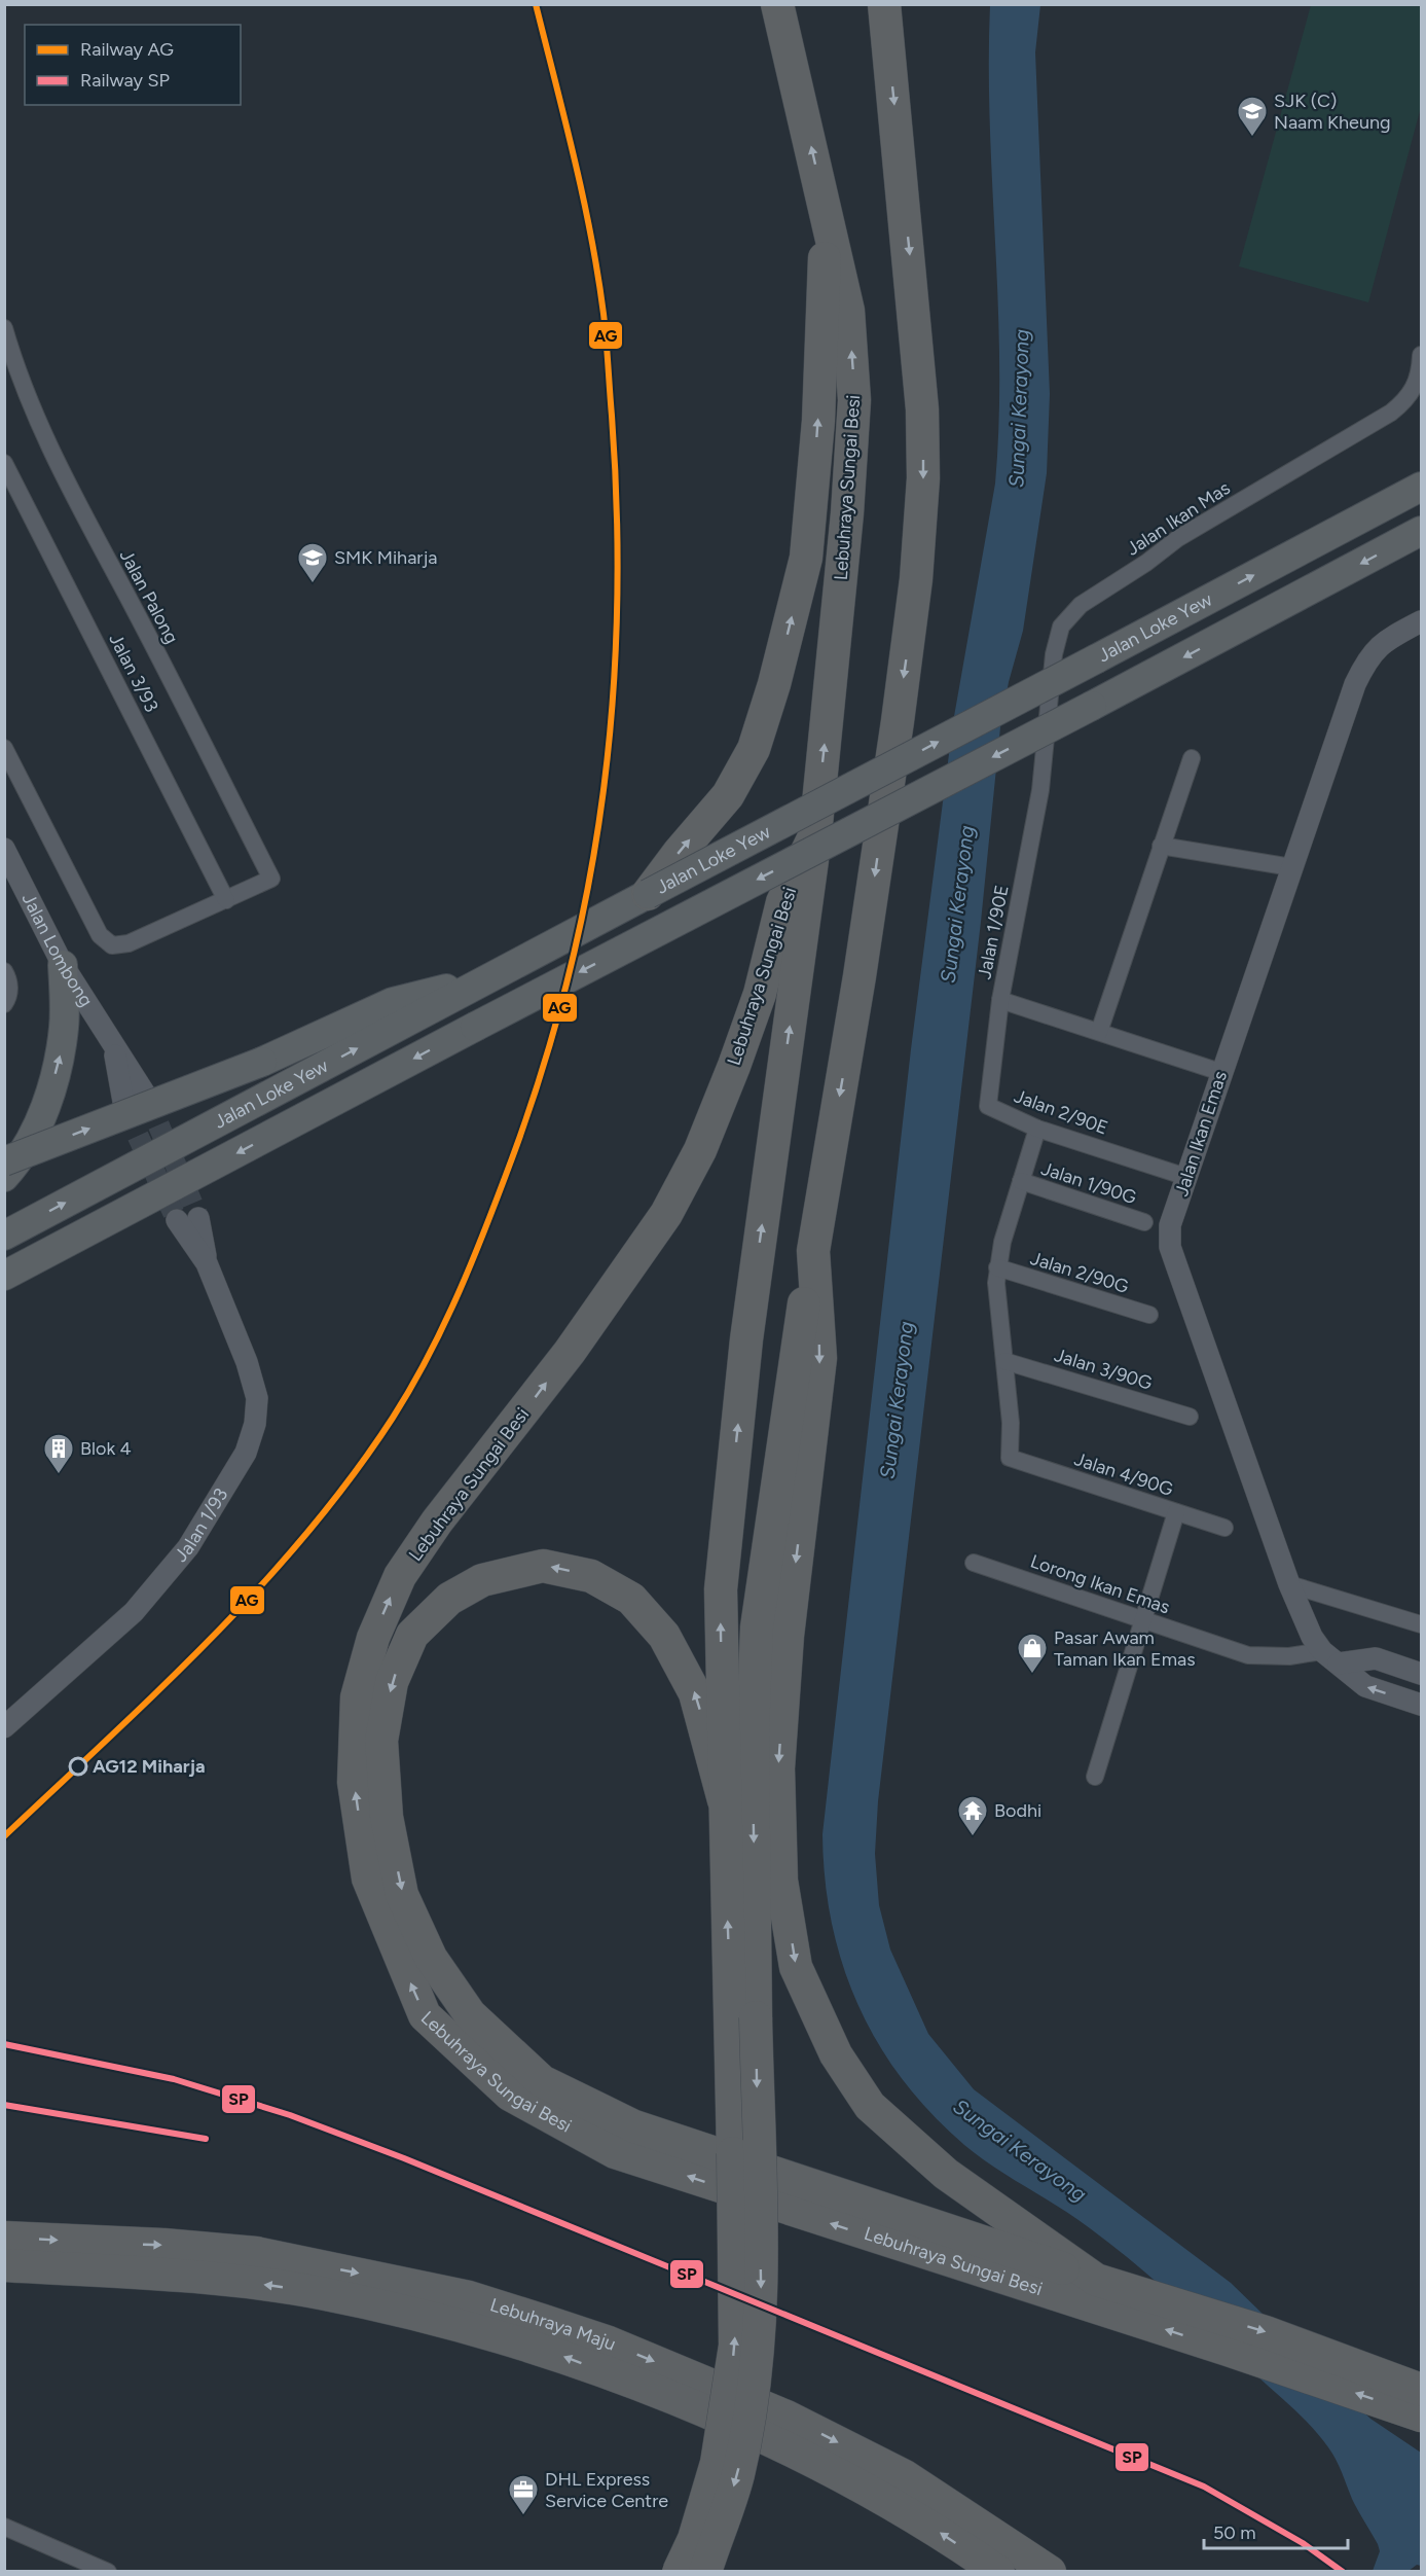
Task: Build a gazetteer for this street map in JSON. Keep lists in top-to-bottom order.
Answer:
{
  "streets": {
    "highway": ["Lebuhraya Sungai Besi", "Jalan Loke Yew", "Lebuhraya Maju"],
    "street": [
      "Jalan Ikan Mas",
      "Jalan Palong",
      "Jalan 3/93",
      "Jalan 1/90E",
      "Jalan Lombong",
      "Jalan 2/90E",
      "Jalan Ikan Emas",
      "Jalan 1/90G",
      "Jalan 2/90G",
      "Jalan 3/90G",
      "Jalan 4/90G",
      "Jalan 1/93",
      "Lorong Ikan Emas"
    ]
  },
  "crossings": [
    ["Jalan Ikan Mas", "Jalan 1/90E"],
    ["Jalan Palong", "Jalan 3/93"],
    ["Jalan 1/90E", "Jalan 2/90E"],
    ["Jalan 1/90E", "Jalan Ikan Emas"],
    ["Jalan 2/90E", "Jalan Ikan Emas"],
    ["Jalan Ikan Emas", "Lorong Ikan Emas"],
    ["Jalan 3/90G", "Jalan 4/90G"]
  ],
  "water": ["Sungai Kerayong"],
  "places": {
    "school or university": ["SJK (C) Naam Kheung", "SMK Miharja"],
    "building": ["Blok 4"],
    "shop": ["Pasar Awam Taman Ikan Emas"],
    "other": ["AG12 Miharja"],
    "temple": ["Bodhi"],
    "office": ["DHL Express Service Centre"]
  },
  "lines": ["rail line AG", "rail line SP"],
  "legend": ["Railway AG", "Railway SP"],
  "scale_bar": "50 m"
}
